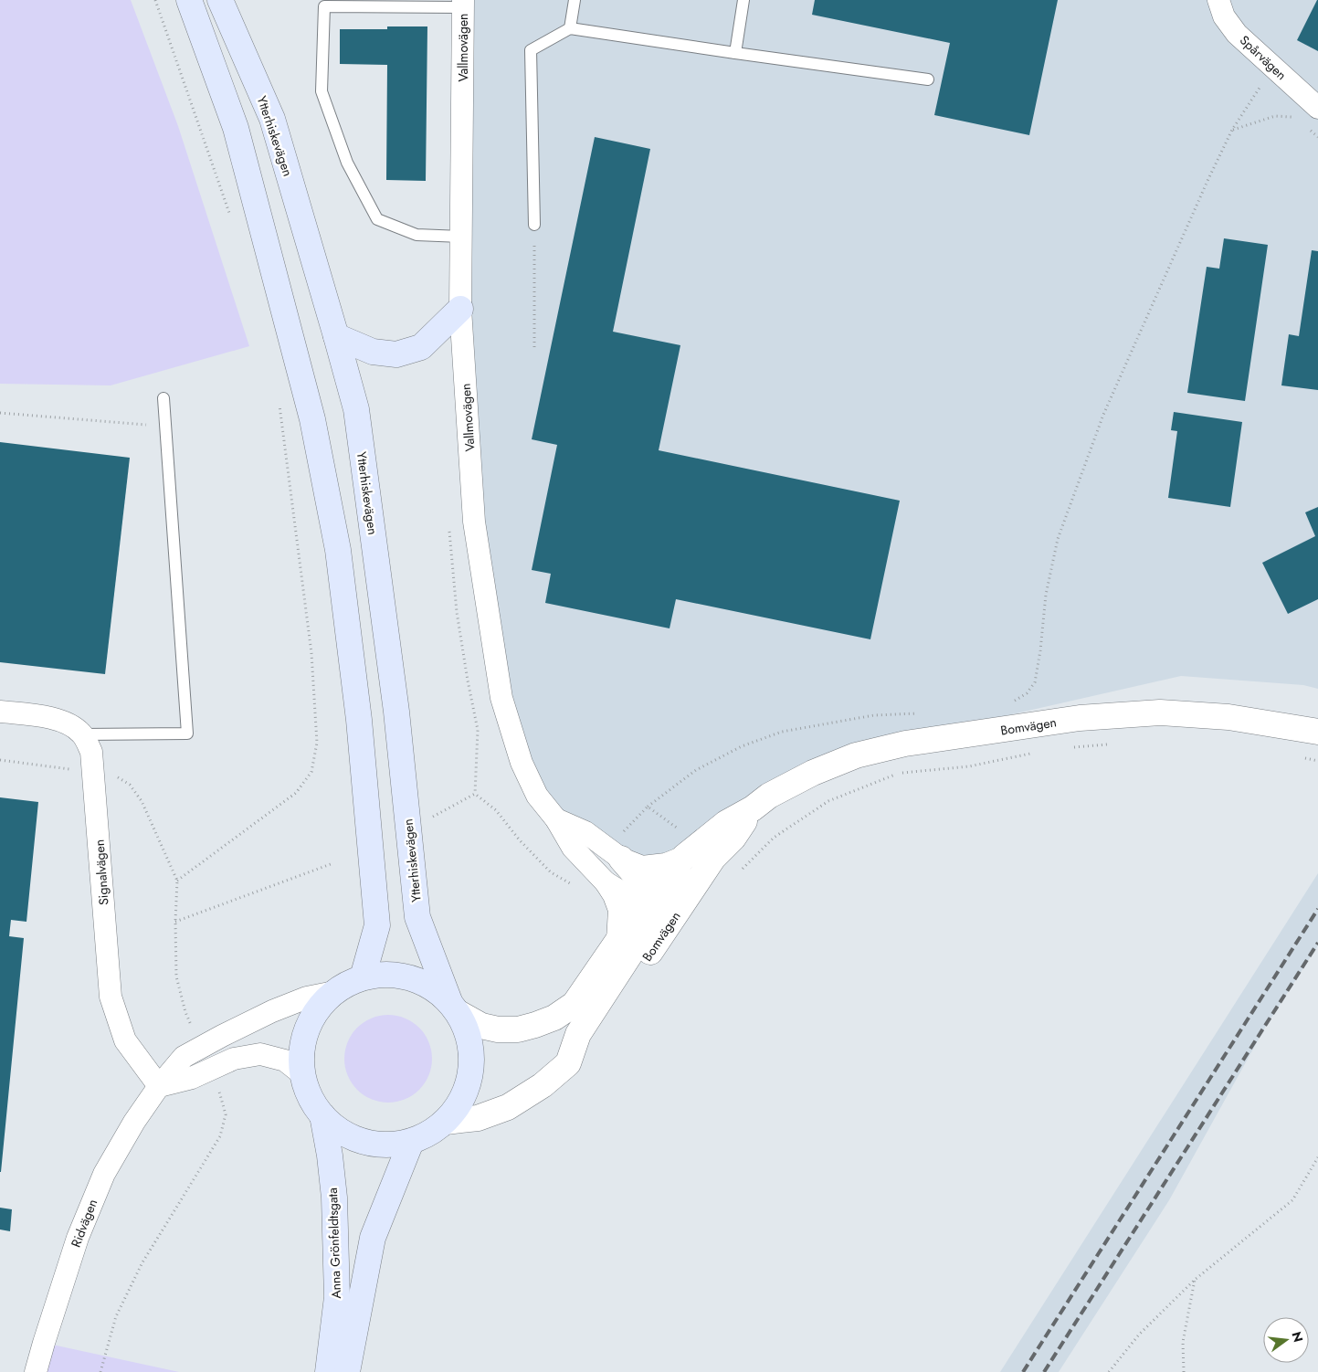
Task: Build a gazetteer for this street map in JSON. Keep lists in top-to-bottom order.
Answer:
{
  "streets": {
    "main road": ["Ytterhiskevägen", "Anna Grönfeldtsgata"],
    "street": [
      "Vallmovägen",
      "Spårvägen",
      "Bomvägen",
      "Signalvägen",
      "Ridvägen"
    ]
  },
  "crossings": [
    ["Vallmovägen", "Bomvägen"],
    ["Ytterhiskevägen", "Bomvägen"],
    ["Signalvägen", "Ridvägen"]
  ],
  "north": "right"
}
